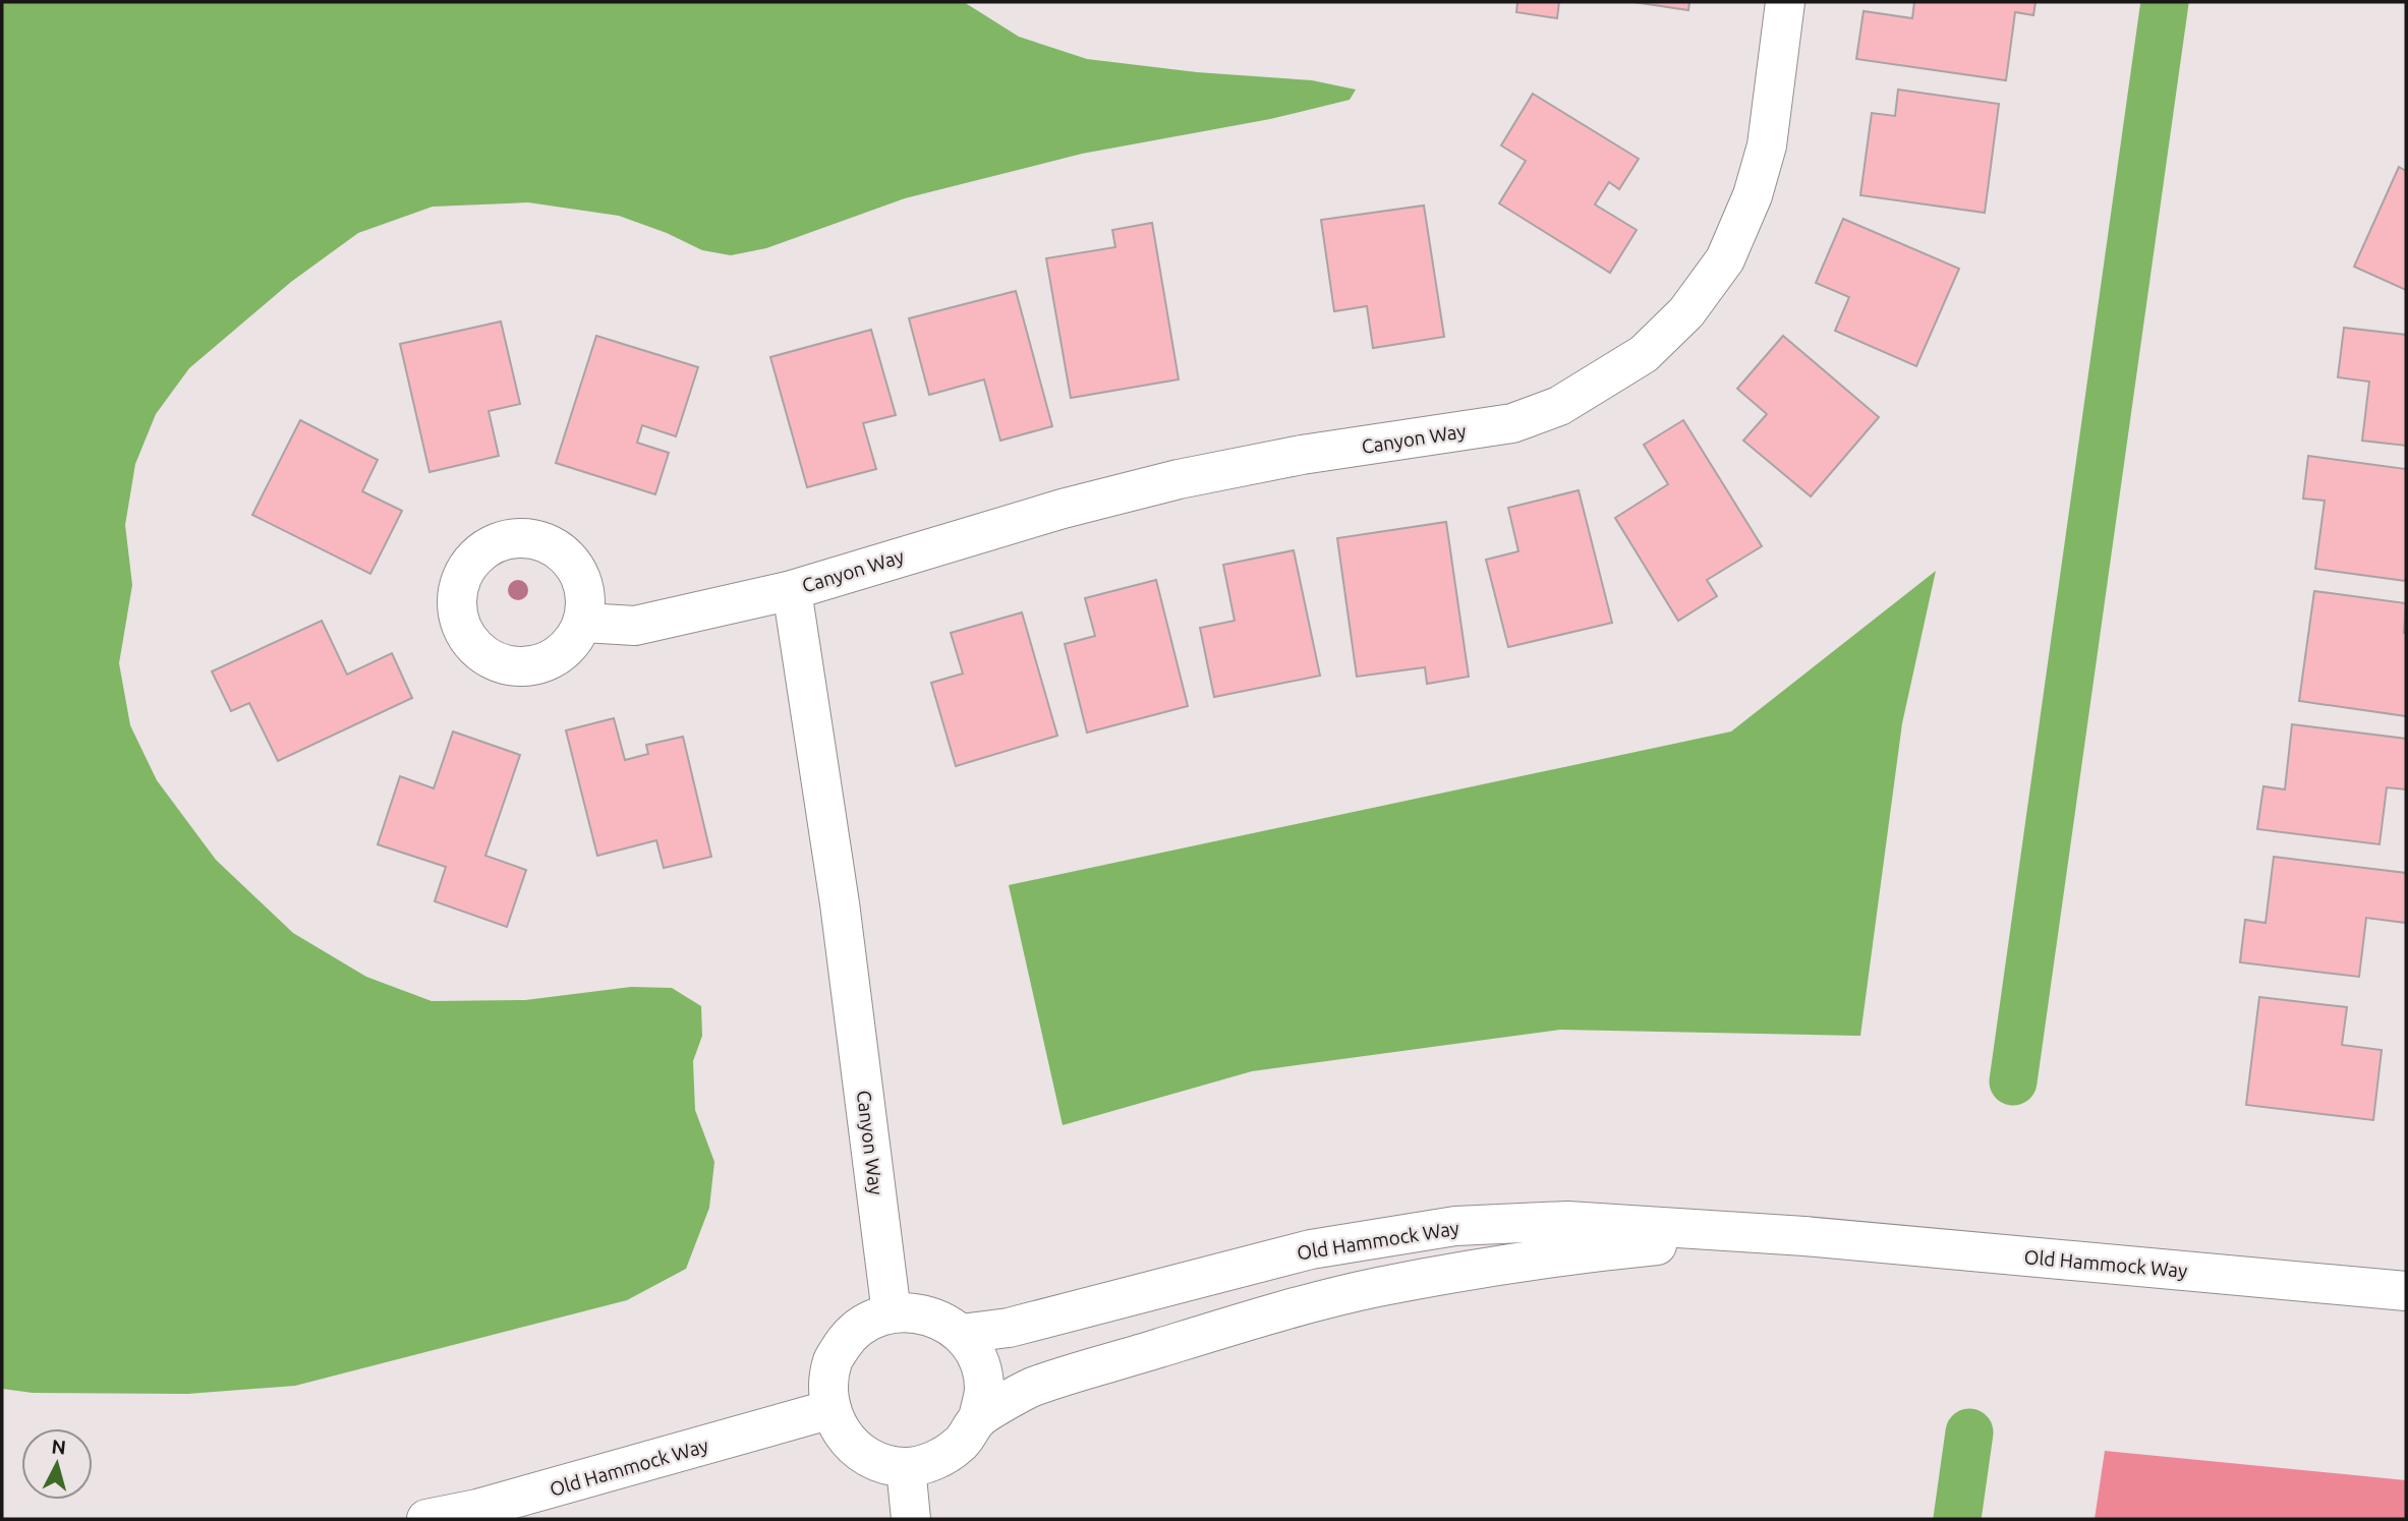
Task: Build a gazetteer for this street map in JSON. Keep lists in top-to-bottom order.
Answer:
{
  "streets": {
    "street": ["Canyon Way", "Old Hammock Way"]
  },
  "crossings": [
    ["Canyon Way", "Old Hammock Way"]
  ],
  "north": "top"
}
